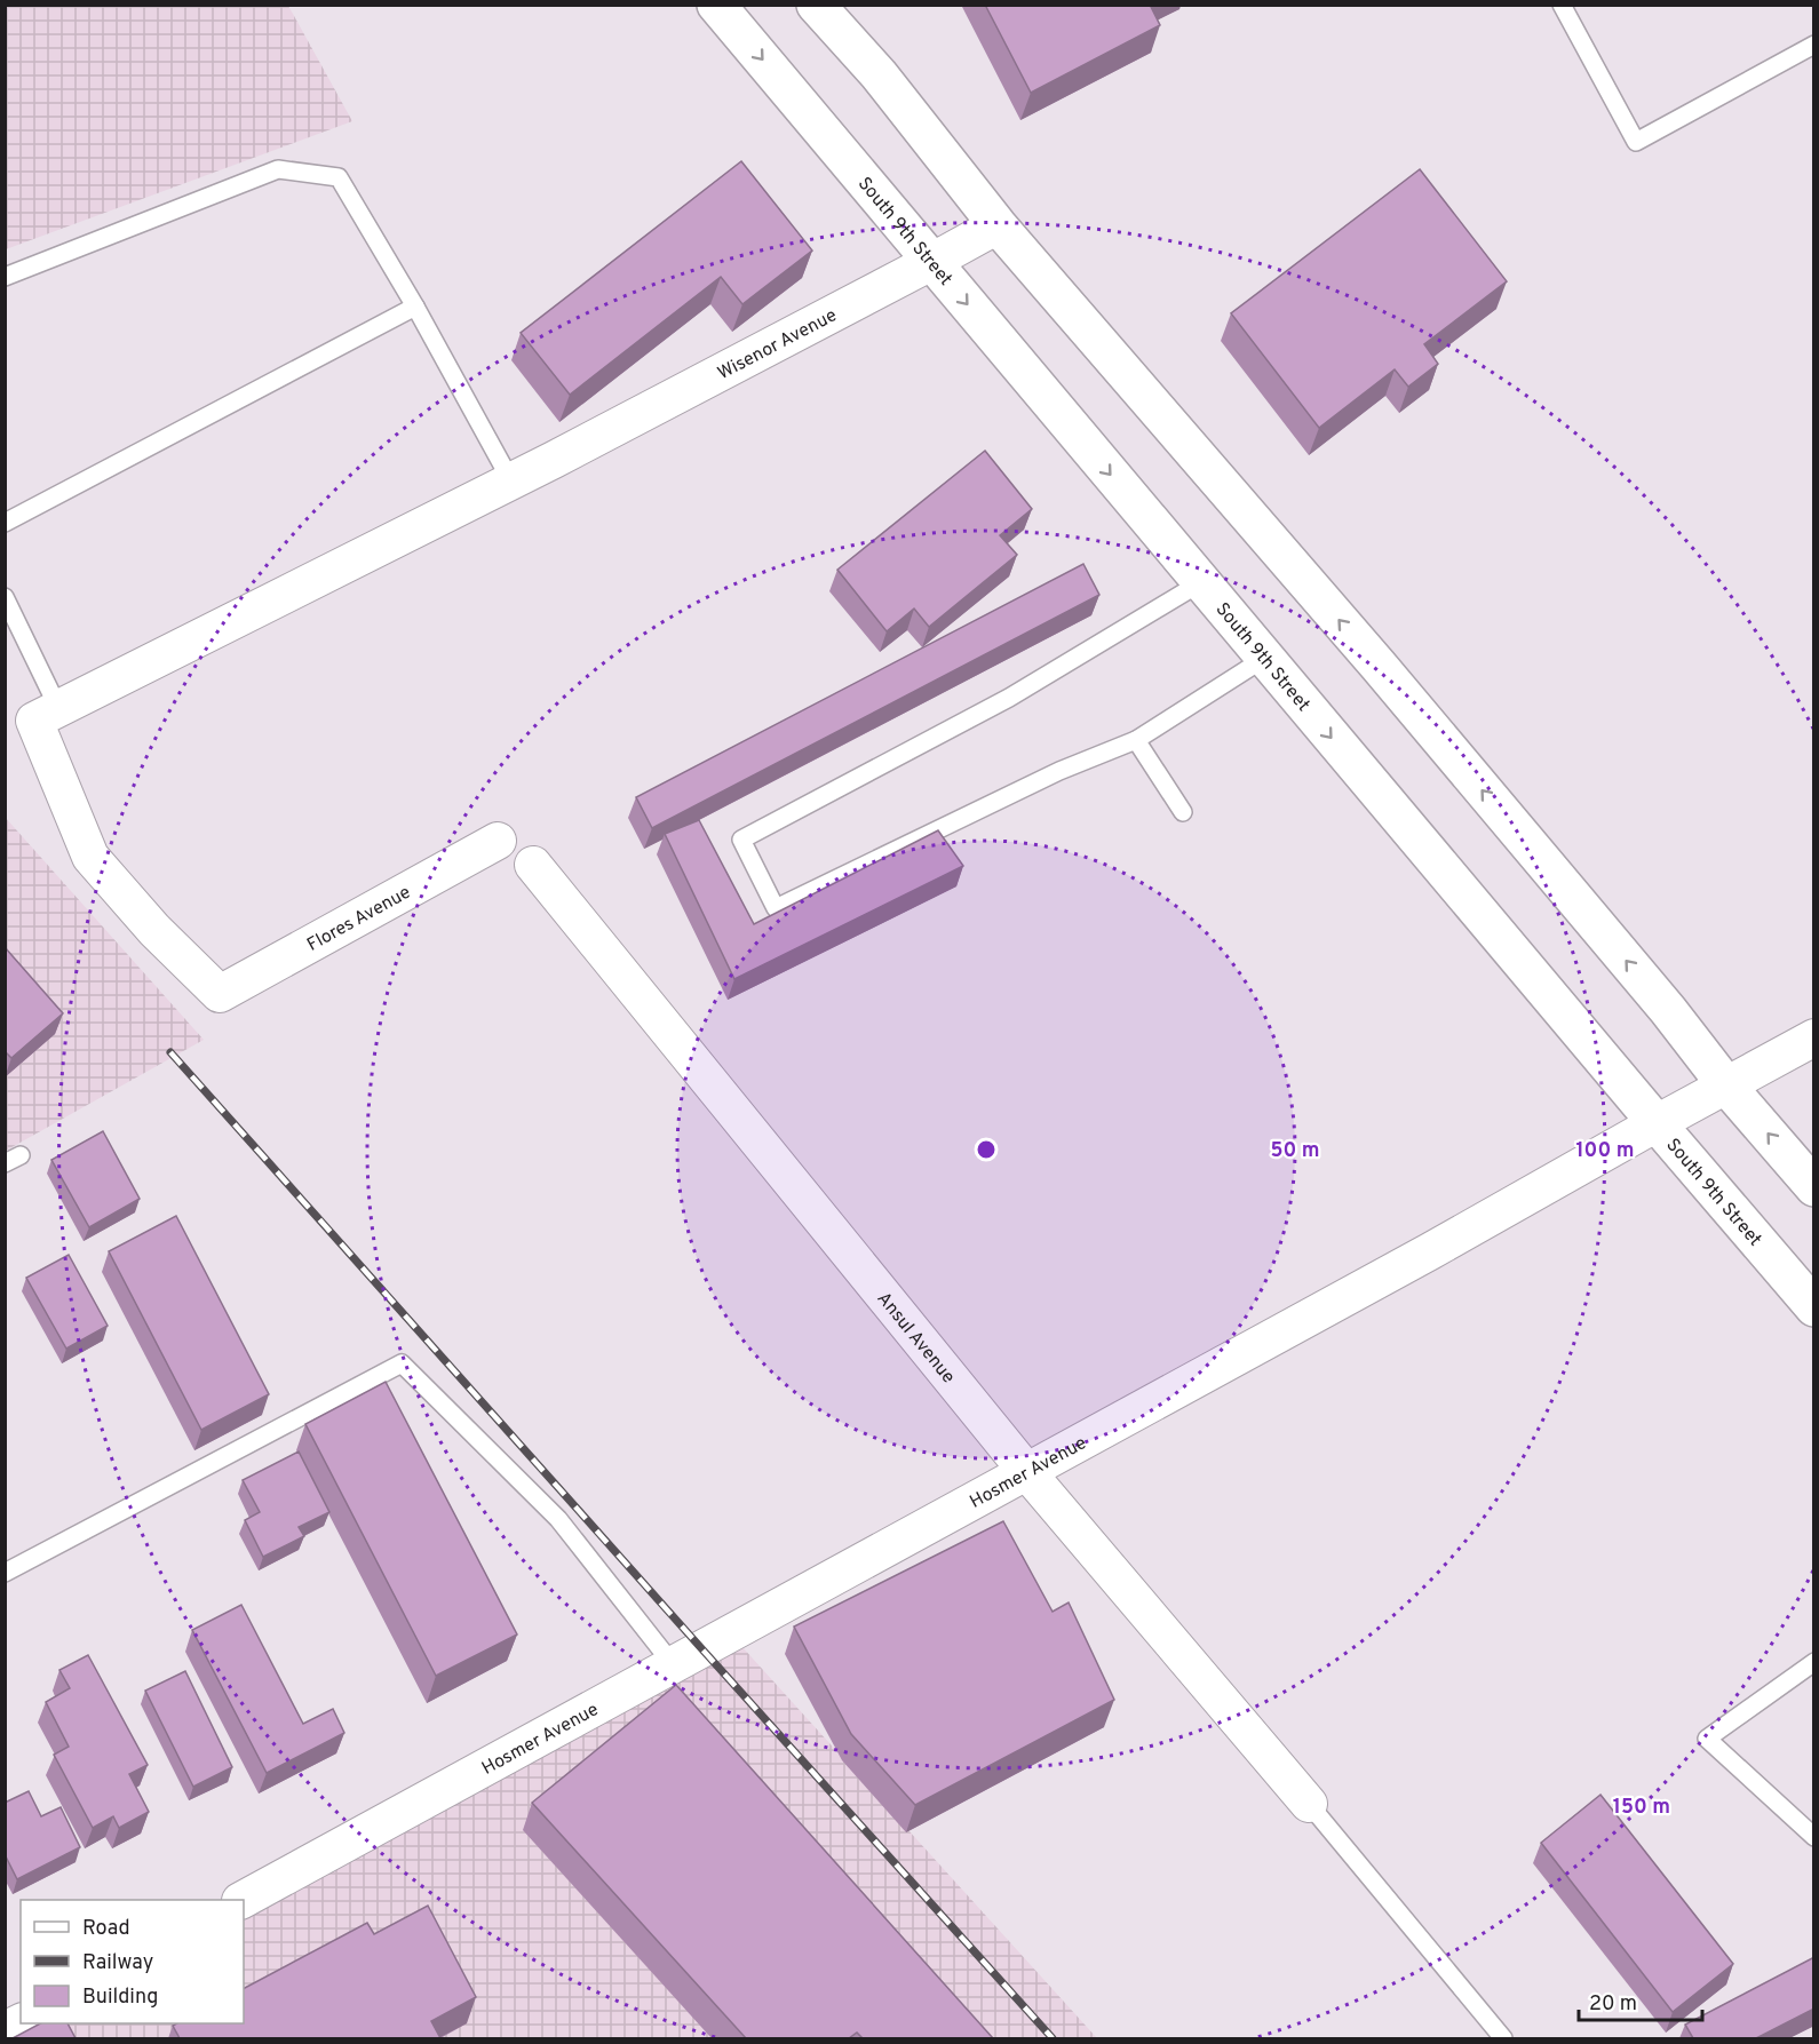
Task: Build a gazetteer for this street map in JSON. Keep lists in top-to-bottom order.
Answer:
{
  "streets": {
    "main road": ["South 9th Street"],
    "street": [
      "Wisenor Avenue",
      "Flores Avenue",
      "Ansul Avenue",
      "Hosmer Avenue"
    ]
  },
  "crossings": [
    ["South 9th Street", "Wisenor Avenue"],
    ["South 9th Street", "Hosmer Avenue"],
    ["Wisenor Avenue", "Flores Avenue"],
    ["Ansul Avenue", "Hosmer Avenue"]
  ],
  "legend": ["Road", "Railway", "Building"],
  "scale_bar": "20 m",
  "rings": ["50 m", "100 m", "150 m"]
}
